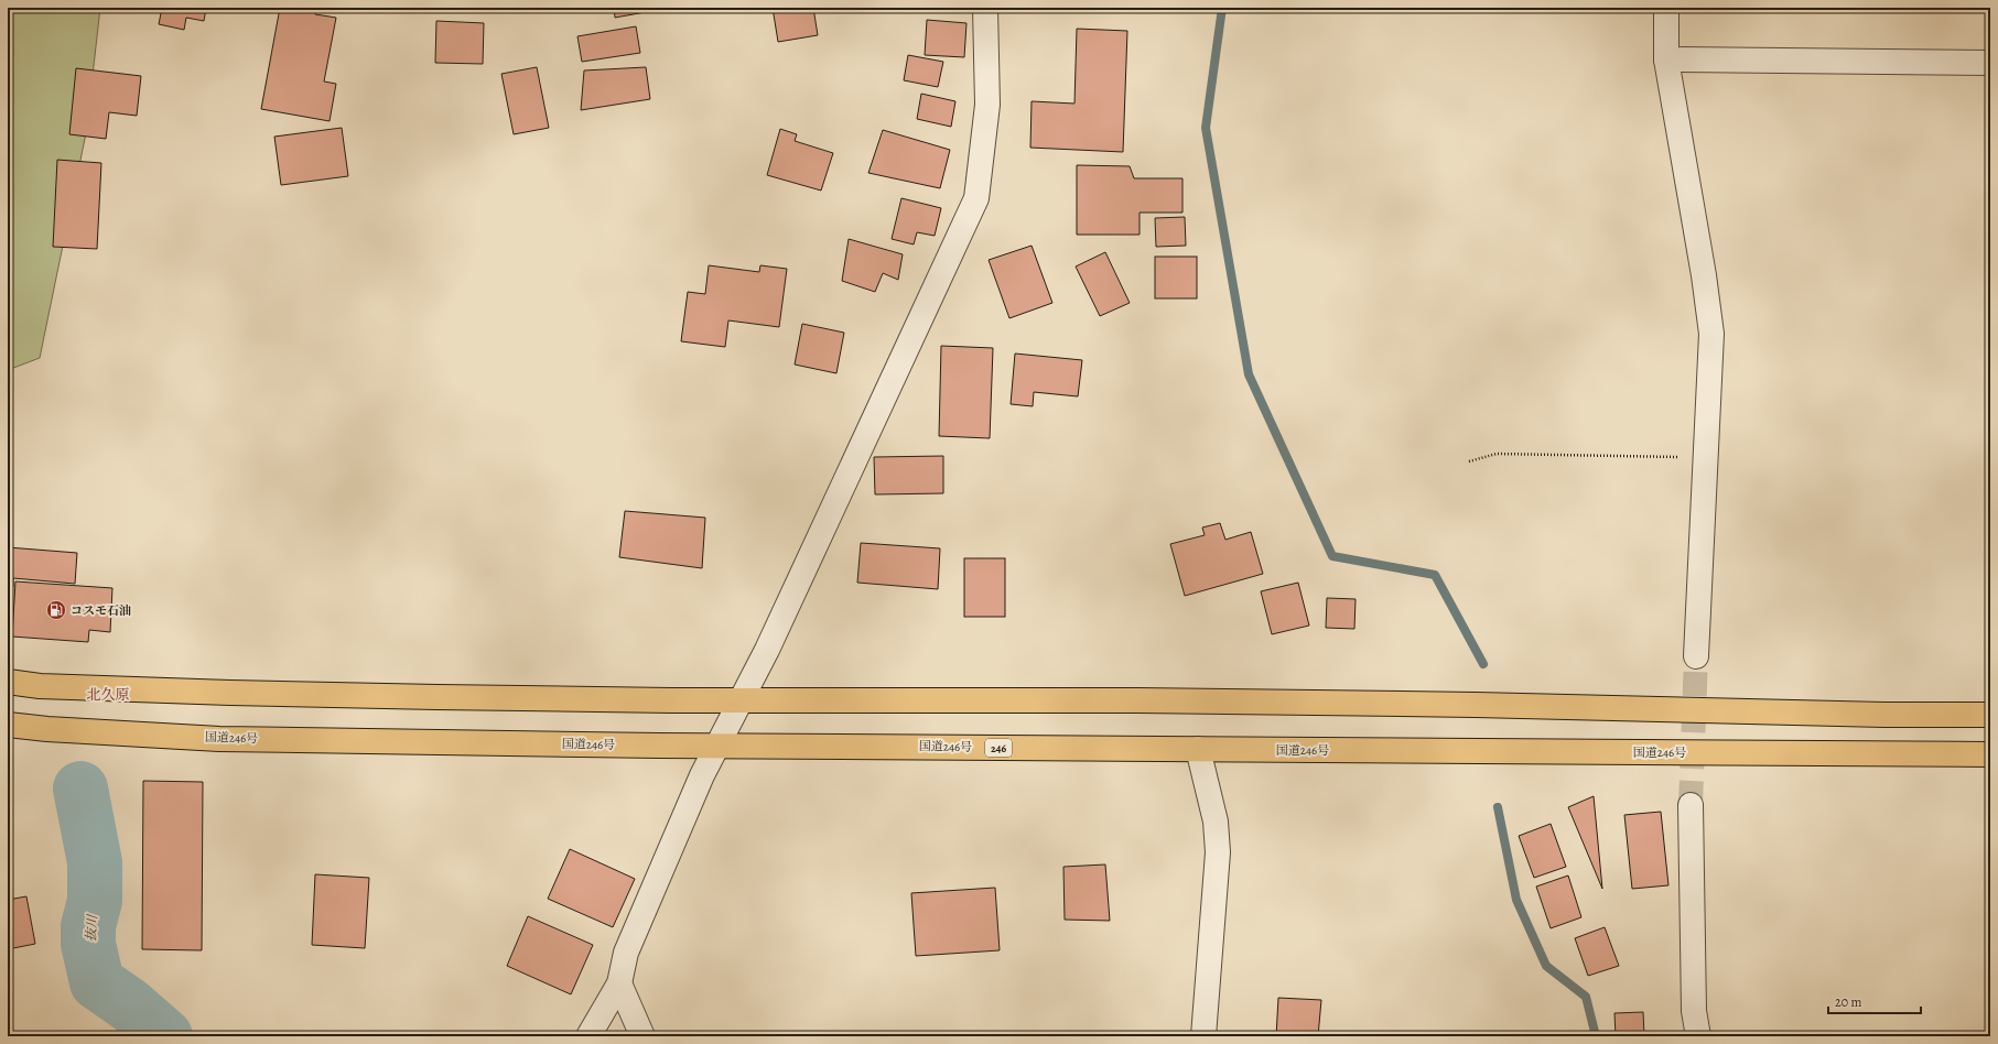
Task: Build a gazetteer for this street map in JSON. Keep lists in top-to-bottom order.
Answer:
{
  "streets": {
    "highway": ["国道246号", "246"]
  },
  "districts": ["北久原"],
  "water": ["抜川"],
  "places": {
    "fuel station": ["コスモ石油"]
  },
  "scale_bar": "20 m"
}
